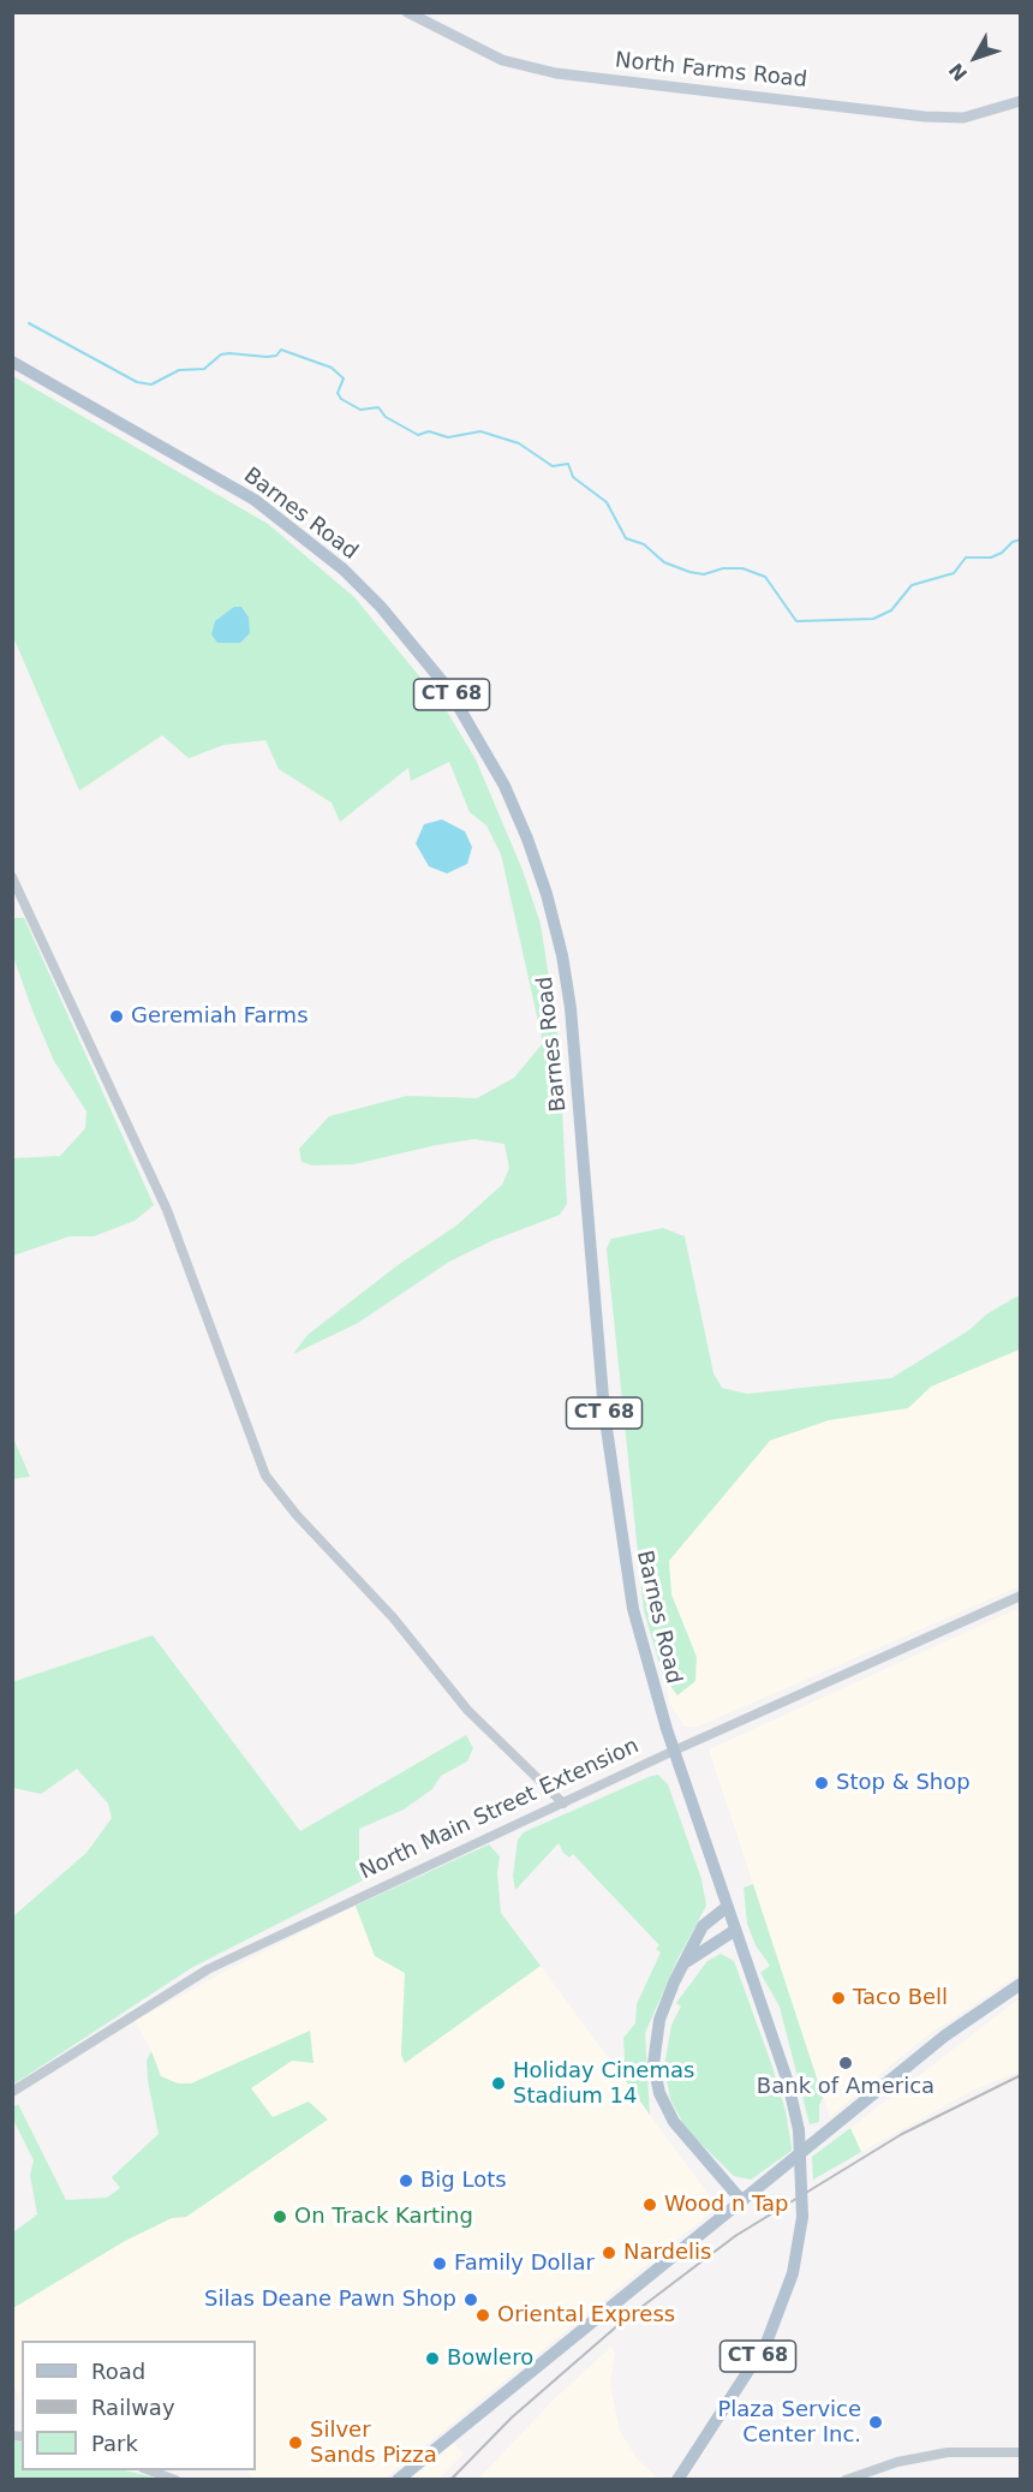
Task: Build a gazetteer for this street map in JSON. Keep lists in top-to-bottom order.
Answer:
{
  "streets": {
    "main road": ["North Farms Road", "Barnes Road", "CT 68"],
    "street": ["North Main Street Extension"]
  },
  "crossings": [
    ["Barnes Road", "North Main Street Extension"]
  ],
  "places": [
    "Geremiah Farms",
    "Stop & Shop",
    "Taco Bell",
    "Bank of America",
    "Holiday Cinemas Stadium 14",
    "Big Lots",
    "Wood n Tap",
    "On Track Karting",
    "Nardelis",
    "Family Dollar",
    "Silas Deane Pawn Shop",
    "Oriental Express",
    "Bowlero",
    "Plaza Service Center Inc.",
    "Silver Sands Pizza"
  ],
  "legend": ["Road", "Railway", "Park"],
  "north": "bottom left"
}
